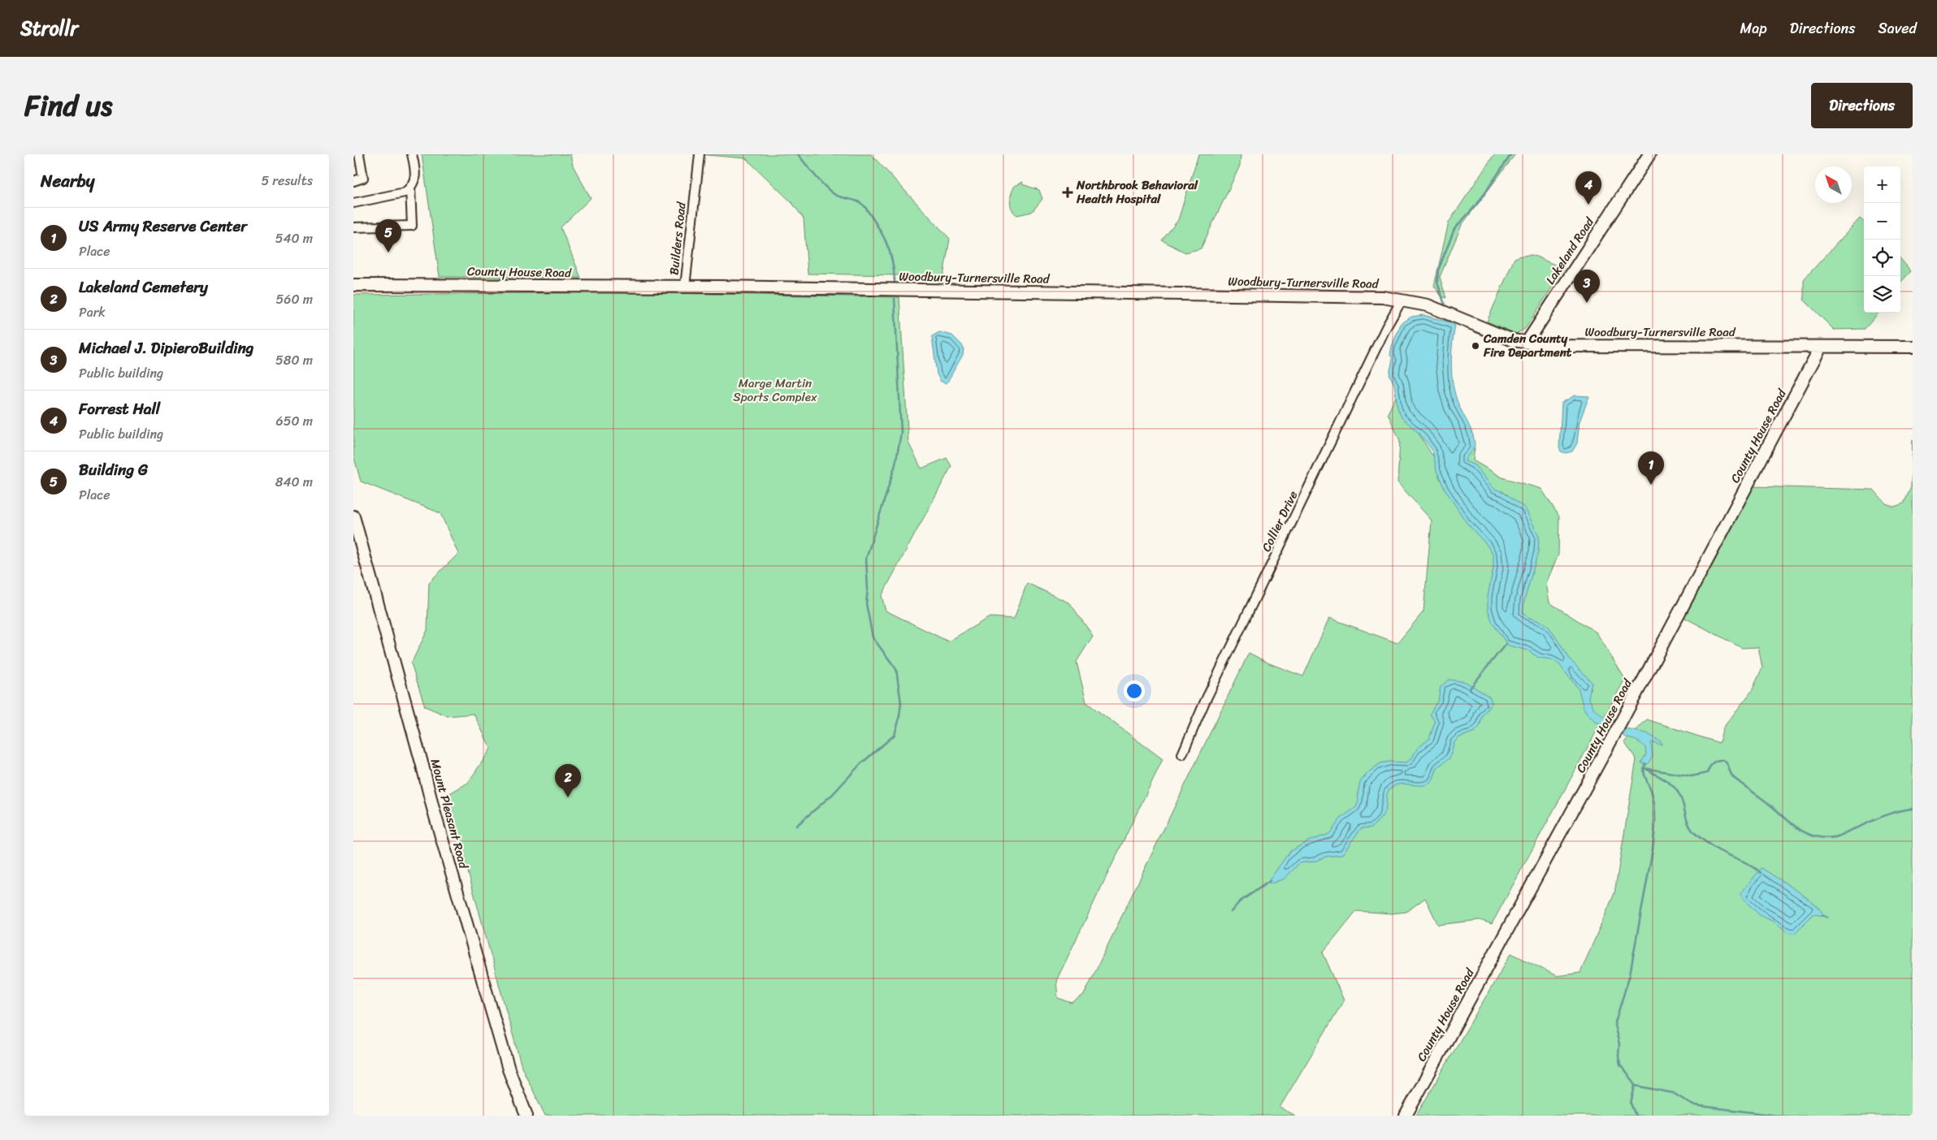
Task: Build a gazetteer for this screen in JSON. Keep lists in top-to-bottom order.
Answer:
{
  "streets": {
    "street": [
      "Builders Road",
      "Lakeland Road",
      "County House Road",
      "Woodbury-Turnersville Road",
      "Collier Drive",
      "Mount Pleasant Road"
    ]
  },
  "crossings": [
    ["Builders Road", "County House Road"],
    ["Builders Road", "Woodbury-Turnersville Road"],
    ["Lakeland Road", "Woodbury-Turnersville Road"],
    ["County House Road", "Woodbury-Turnersville Road"],
    ["Woodbury-Turnersville Road", "Collier Drive"]
  ],
  "parks": ["Marge Martin Sports Complex"],
  "places": {
    "health": ["Northbrook Behavioral Health Hospital"],
    "other": ["Camden County Fire Department"]
  },
  "north": "top left",
  "page": {
    "header": "Strollr",
    "nav": ["Map", "Directions", "Saved"],
    "title": "Find us",
    "buttons": "Directions",
    "heading": ["Nearby", "5 results"],
    "map_buttons": ["+", "−"],
    "pins": [
      "4",
      "5",
      "3",
      "1",
      "2"
    ],
    "list": [
      {
        "mark": "1",
        "name": "US Army Reserve Center",
        "note": "Place",
        "value": "540 m"
      },
      {
        "mark": "2",
        "name": "Lakeland Cemetery",
        "note": "Park",
        "value": "560 m"
      },
      {
        "mark": "3",
        "name": "Michael J. DipieroBuilding",
        "note": "Public building",
        "value": "580 m"
      },
      {
        "mark": "4",
        "name": "Forrest Hall",
        "note": "Public building",
        "value": "650 m"
      },
      {
        "mark": "5",
        "name": "Building G",
        "note": "Place",
        "value": "840 m"
      }
    ]
  }
}
